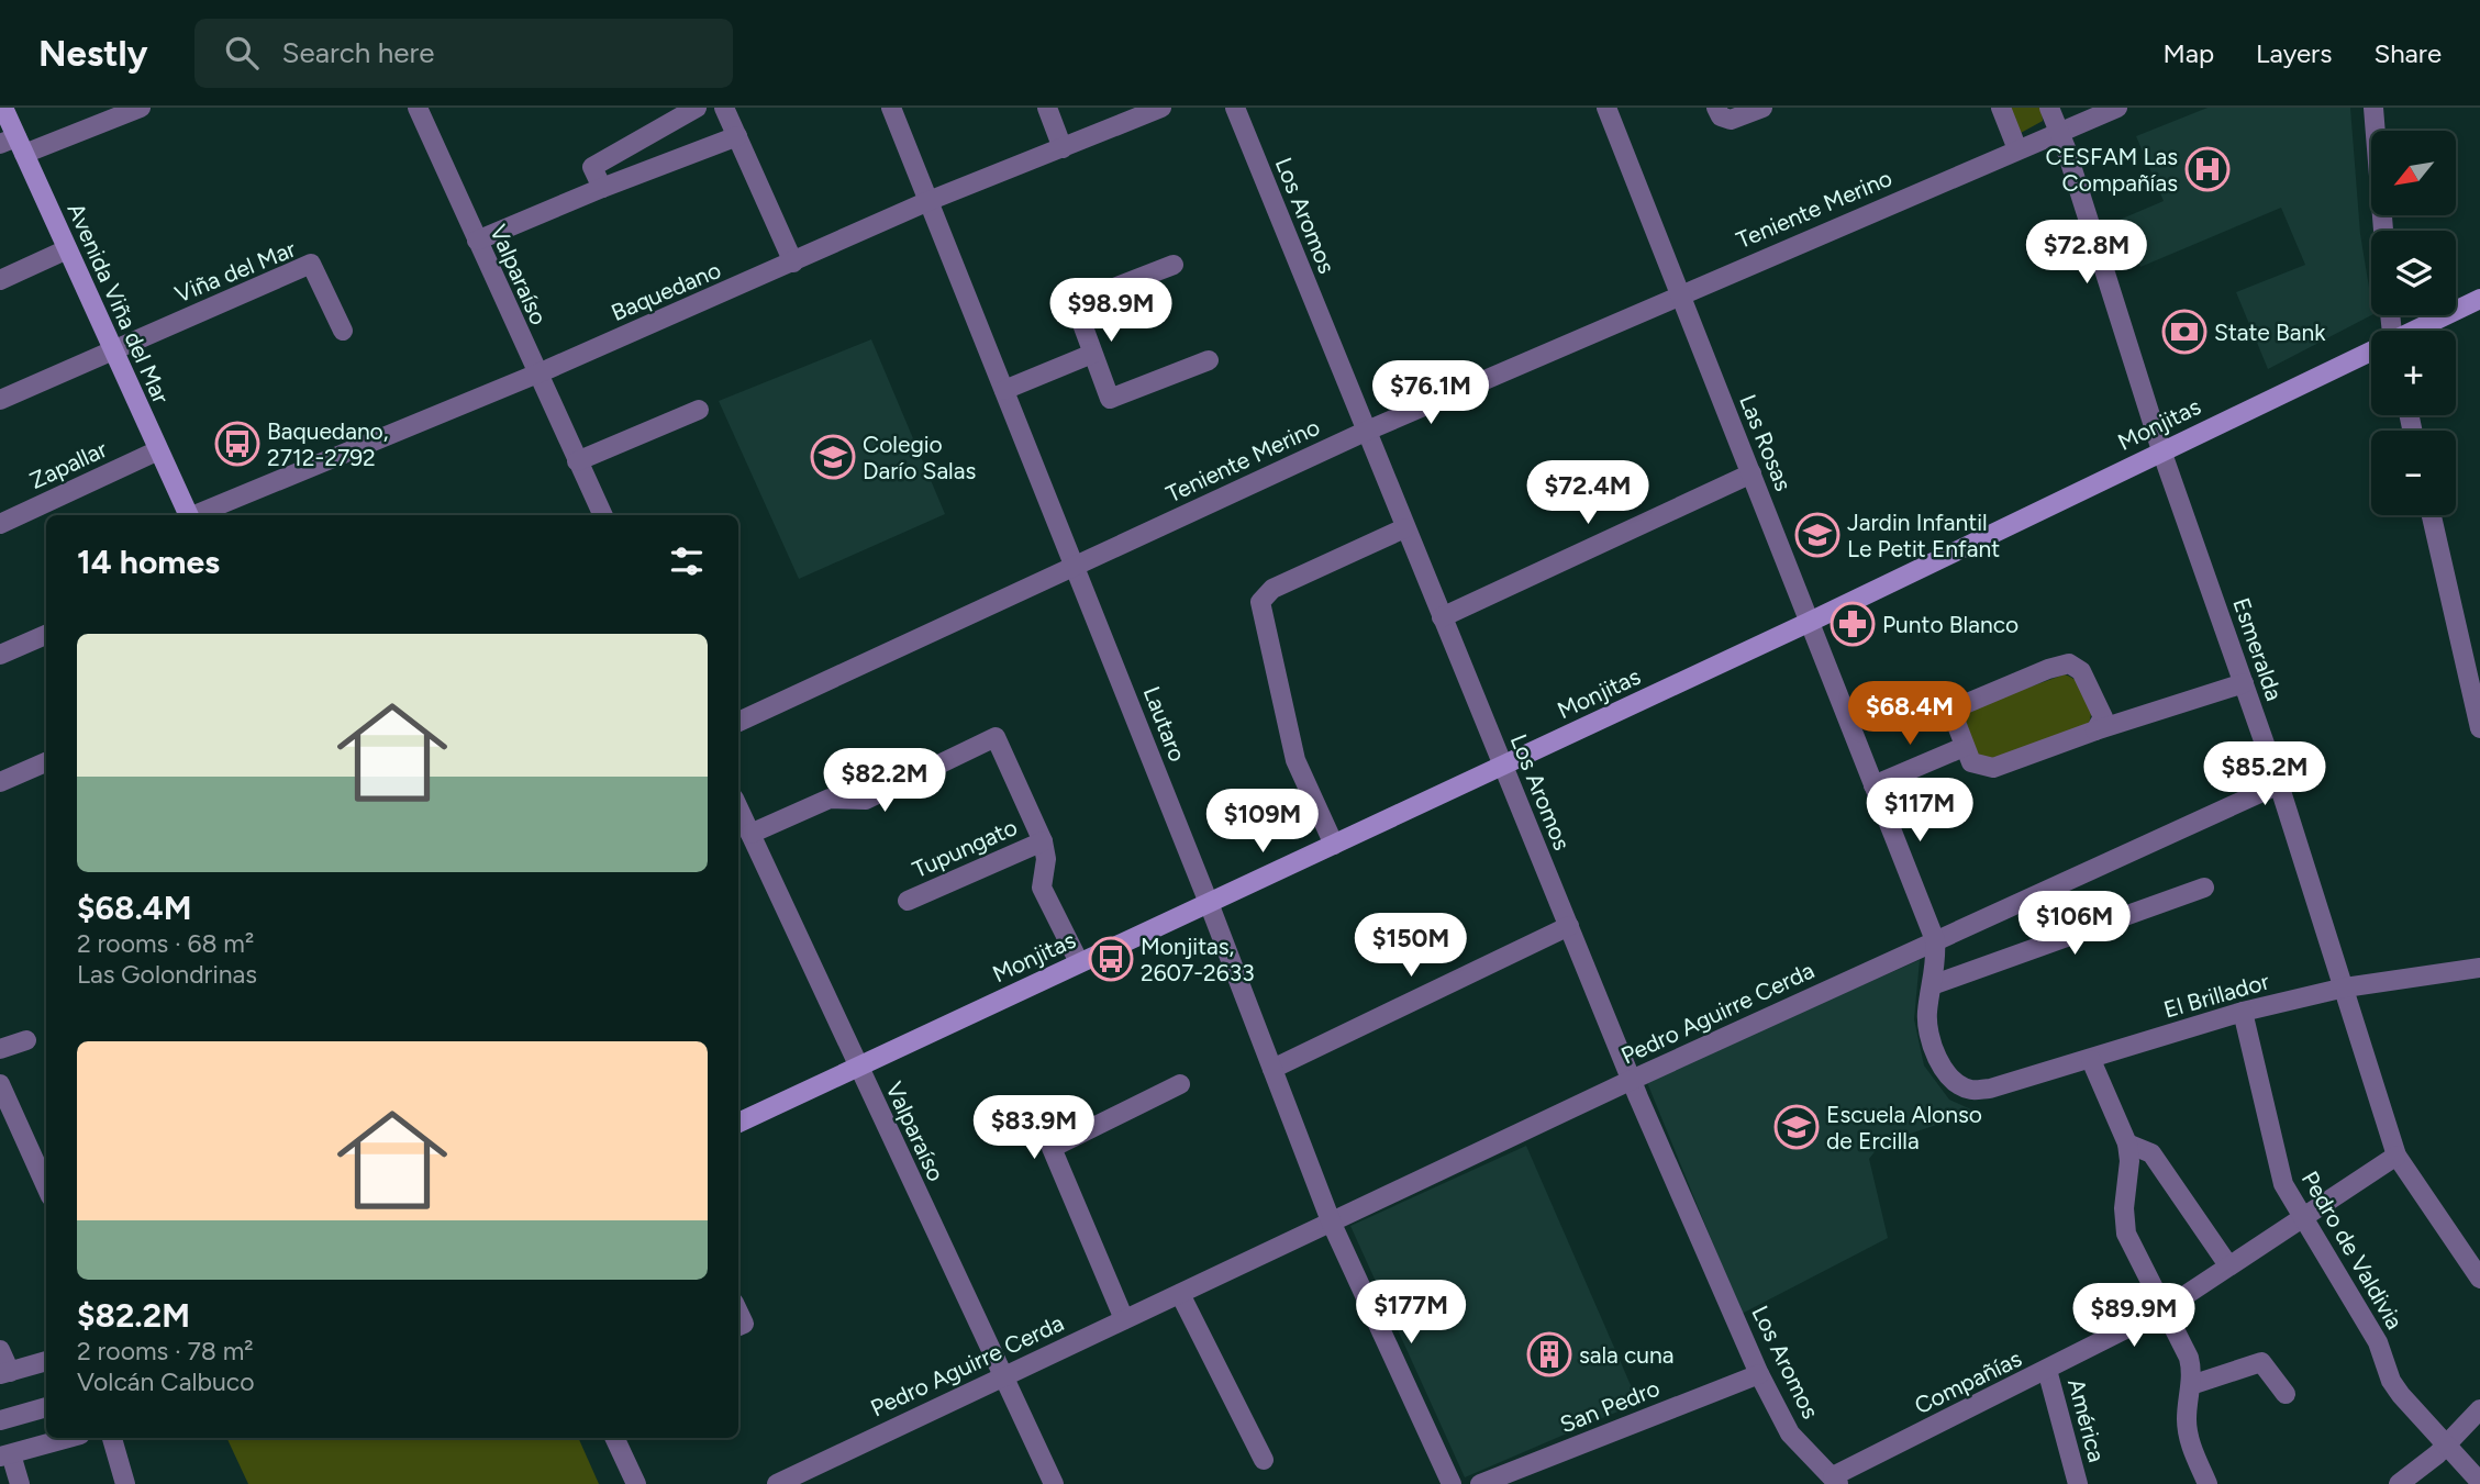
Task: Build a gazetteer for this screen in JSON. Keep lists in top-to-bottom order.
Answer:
{
  "streets": {
    "main road": ["Avenida Viña del Mar", "Monjitas"],
    "street": [
      "Teniente Merino",
      "Los Aromos",
      "Viña del Mar",
      "Valparaíso",
      "Baquedano",
      "Las Rosas",
      "Zapallar",
      "Esmeralda",
      "Lautaro",
      "Tupungato",
      "El Brillador",
      "Pedro Aguirre Cerda",
      "Pedro de Valdivia",
      "Compañías",
      "San Pedro",
      "América"
    ]
  },
  "crossings": [
    ["Teniente Merino", "Los Aromos"],
    ["Teniente Merino", "Las Rosas"],
    ["Teniente Merino", "Esmeralda"],
    ["Teniente Merino", "Lautaro"],
    ["Los Aromos", "Monjitas"],
    ["Los Aromos", "Pedro Aguirre Cerda"],
    ["Los Aromos", "Compañías"],
    ["Los Aromos", "San Pedro"],
    ["Viña del Mar", "Avenida Viña del Mar"],
    ["Valparaíso", "Baquedano"],
    ["Valparaíso", "Monjitas"],
    ["Valparaíso", "Pedro Aguirre Cerda"],
    ["Baquedano", "Lautaro"],
    ["Avenida Viña del Mar", "Zapallar"],
    ["Monjitas", "Las Rosas"],
    ["Monjitas", "Esmeralda"],
    ["Monjitas", "Lautaro"],
    ["Las Rosas", "El Brillador"],
    ["Las Rosas", "Pedro Aguirre Cerda"],
    ["Esmeralda", "El Brillador"],
    ["Esmeralda", "Pedro Aguirre Cerda"],
    ["Esmeralda", "Compañías"],
    ["Lautaro", "Pedro Aguirre Cerda"],
    ["El Brillador", "Pedro de Valdivia"],
    ["Pedro de Valdivia", "Compañías"],
    ["Compañías", "América"]
  ],
  "places": {
    "hospital": ["CESFAM Las Compañías"],
    "bank": ["State Bank"],
    "bus stop": ["Baquedano, 2712-2792", "Monjitas, 2607-2633"],
    "school or university": ["Colegio Darío Salas", "Jardin Infantil Le Petit Enfant", "Escuela Alonso de Ercilla"],
    "pharmacy": ["Punto Blanco"],
    "building": ["sala cuna"]
  },
  "north": "bottom left",
  "page": {
    "header": "Nestly",
    "search": "Search here",
    "nav": ["Map", "Layers", "Share"],
    "map_buttons": ["+", "−"],
    "price": [
      "$72.8M",
      "$98.9M",
      "$76.1M",
      "$72.4M",
      "$68.4M",
      "$85.2M",
      "$82.2M",
      "$117M",
      "$109M",
      "$106M",
      "$150M",
      "$83.9M",
      "$177M",
      "$89.9M"
    ],
    "heading": "14 homes",
    "list": [
      {
        "name": "$68.4M",
        "note": "2 rooms · 68 m² · Las Golondrinas"
      },
      {
        "name": "$82.2M",
        "note": "2 rooms · 78 m² · Volcán Calbuco"
      }
    ]
  }
}
